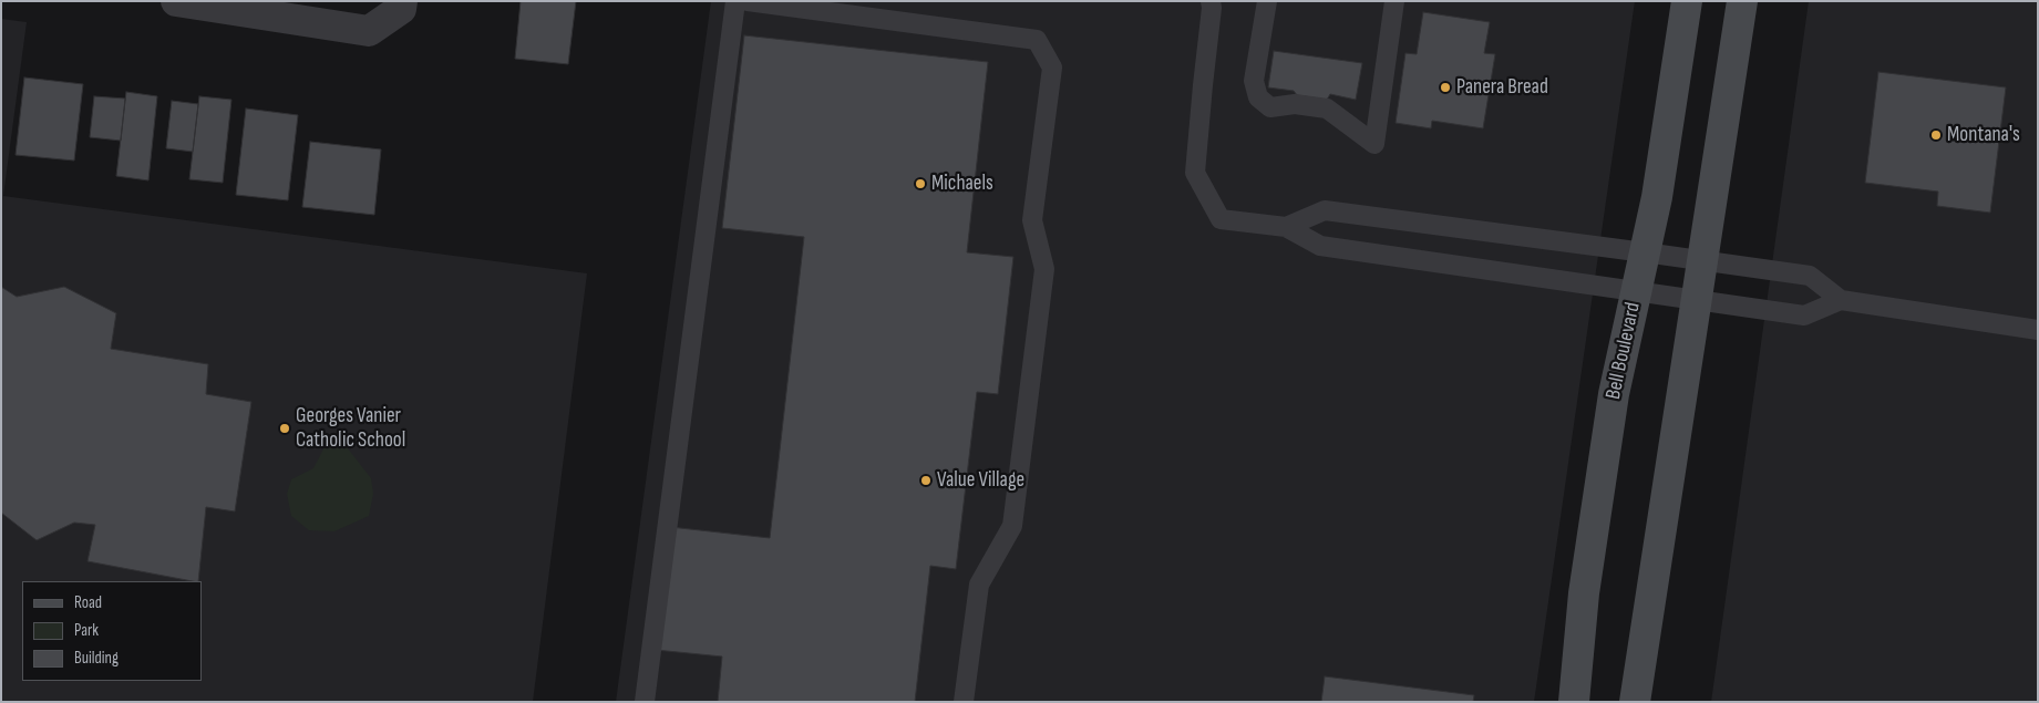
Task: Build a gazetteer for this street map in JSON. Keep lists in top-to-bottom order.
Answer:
{
  "streets": {
    "main road": ["Bell Boulevard"]
  },
  "places": [
    "Panera Bread",
    "Montana's",
    "Michaels",
    "Georges Vanier Catholic School",
    "Value Village"
  ],
  "legend": ["Road", "Park", "Building"]
}
